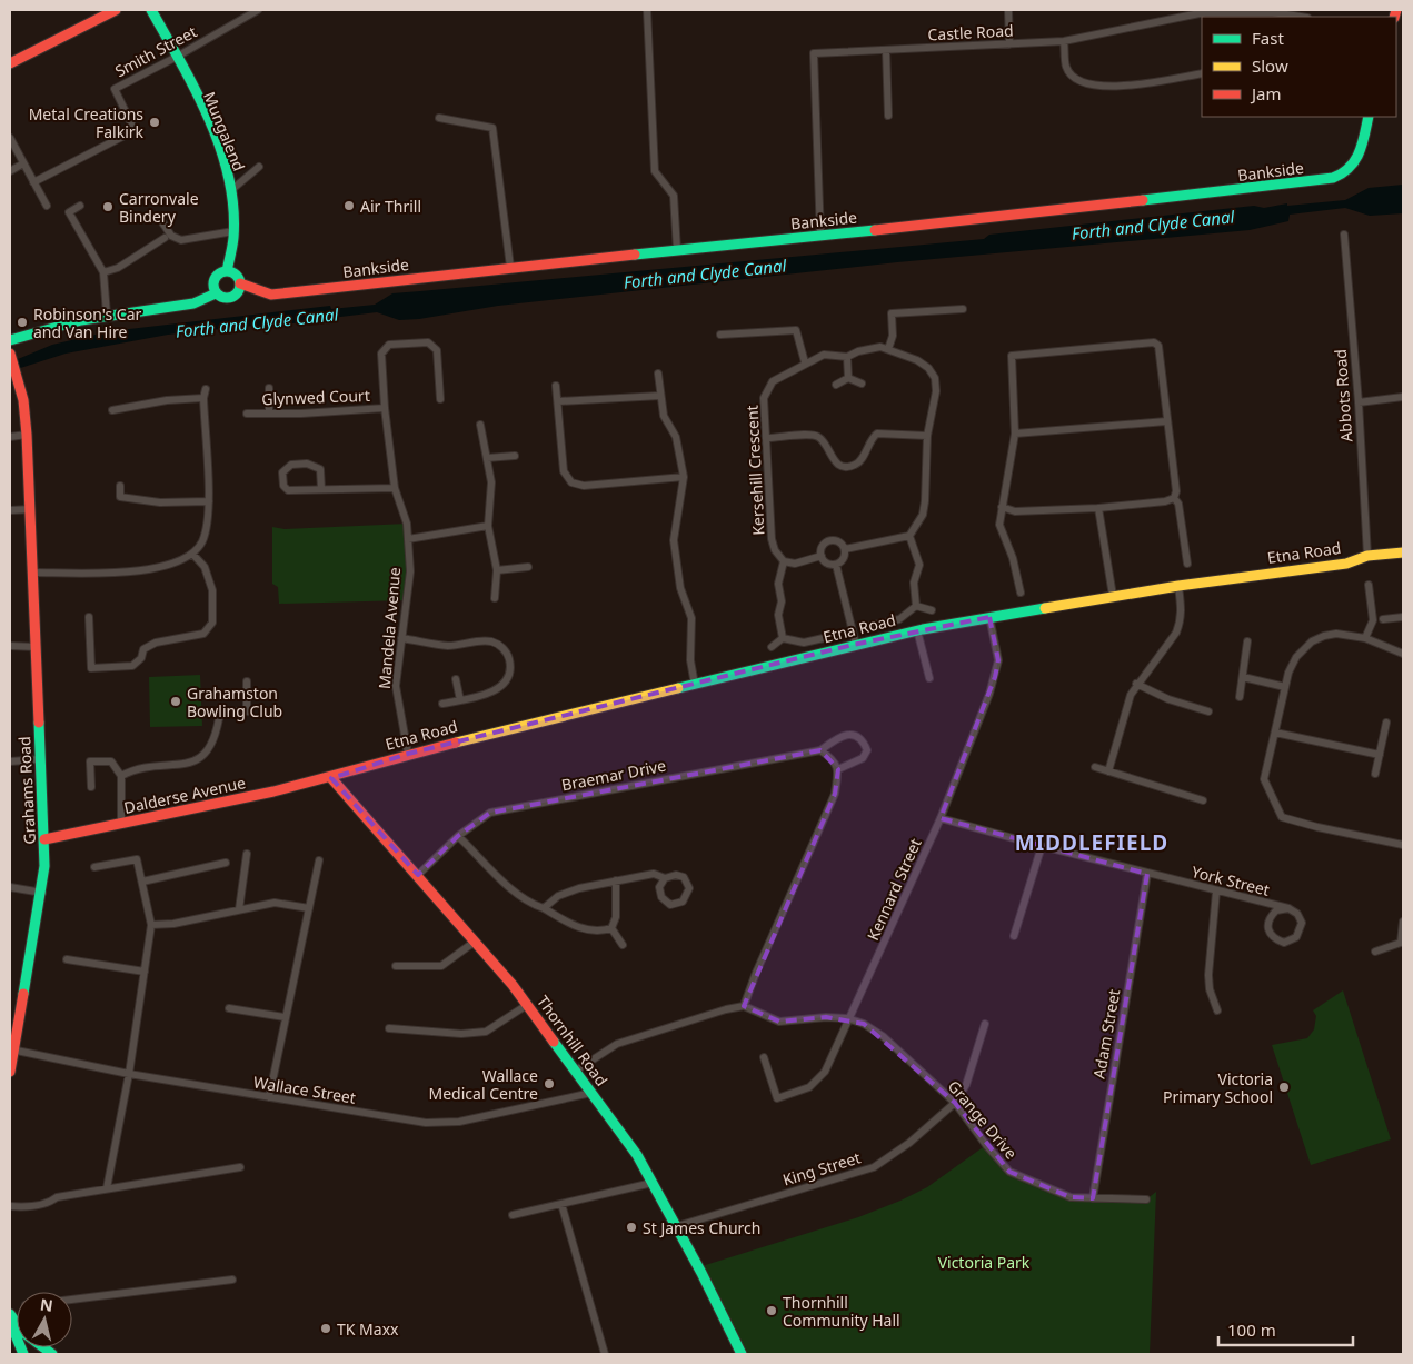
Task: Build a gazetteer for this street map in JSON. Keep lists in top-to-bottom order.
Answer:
{
  "streets": {
    "street": [
      "Castle Road",
      "Smith Street",
      "Mungalend",
      "Bankside",
      "Abbots Road",
      "Glynwed Court",
      "Kersehill Crescent",
      "Etna Road",
      "Mandela Avenue",
      "Braemar Drive",
      "Grahams Road",
      "Dalderse Avenue",
      "York Street",
      "Kennard Street",
      "Adam Street",
      "Thornhill Road",
      "Wallace Street",
      "Grange Drive",
      "King Street"
    ]
  },
  "crossings": [
    ["Castle Road", "Bankside"],
    ["Smith Street", "Mungalend"],
    ["Mungalend", "Bankside"],
    ["Abbots Road", "Etna Road"],
    ["Glynwed Court", "Mandela Avenue"],
    ["Etna Road", "Mandela Avenue"],
    ["Etna Road", "Dalderse Avenue"],
    ["Etna Road", "Kennard Street"],
    ["Etna Road", "Thornhill Road"],
    ["Braemar Drive", "Thornhill Road"],
    ["Grahams Road", "Dalderse Avenue"],
    ["Grahams Road", "Wallace Street"],
    ["Dalderse Avenue", "Thornhill Road"],
    ["York Street", "Kennard Street"],
    ["York Street", "Adam Street"],
    ["Kennard Street", "Grange Drive"],
    ["Adam Street", "Grange Drive"],
    ["Thornhill Road", "Wallace Street"],
    ["Thornhill Road", "King Street"],
    ["Grange Drive", "King Street"]
  ],
  "districts": ["MIDDLEFIELD"],
  "water": ["Forth and Clyde Canal"],
  "parks": ["Victoria Park"],
  "places": [
    "Metal Creations Falkirk",
    "Air Thrill",
    "Carronvale Bindery",
    "Robinson's Car and Van Hire",
    "Grahamston Bowling Club",
    "Wallace Medical Centre",
    "Victoria Primary School",
    "St James Church",
    "Thornhill Community Hall",
    "TK Maxx"
  ],
  "legend": ["Fast", "Slow", "Jam"],
  "scale_bar": "100 m",
  "north": "top"
}
